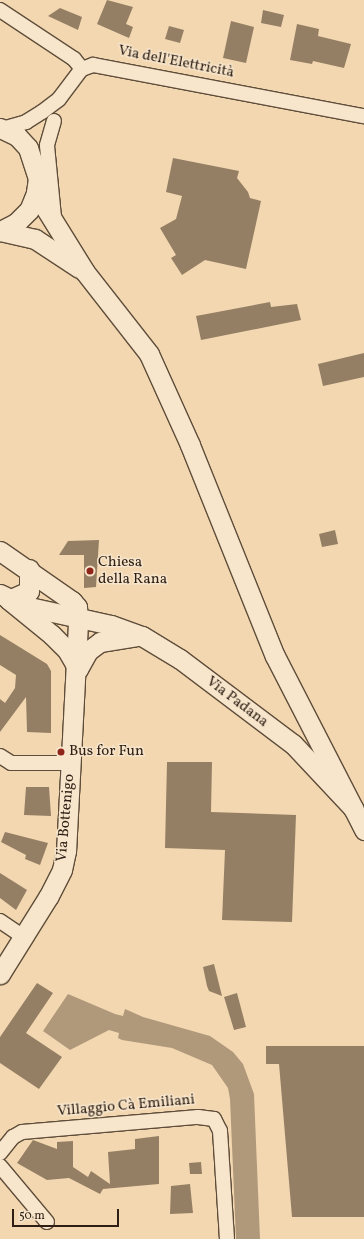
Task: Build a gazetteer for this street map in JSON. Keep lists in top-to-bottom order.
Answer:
{
  "streets": {
    "main road": ["Via Padana", "Via Bottenigo"],
    "street": ["Via dell'Elettricità", "Villaggio Cà Emiliani"]
  },
  "crossings": [
    ["Via Padana", "Via Bottenigo"]
  ],
  "places": ["Chiesa della Rana", "Bus for Fun"],
  "scale_bar": "50 m"
}
